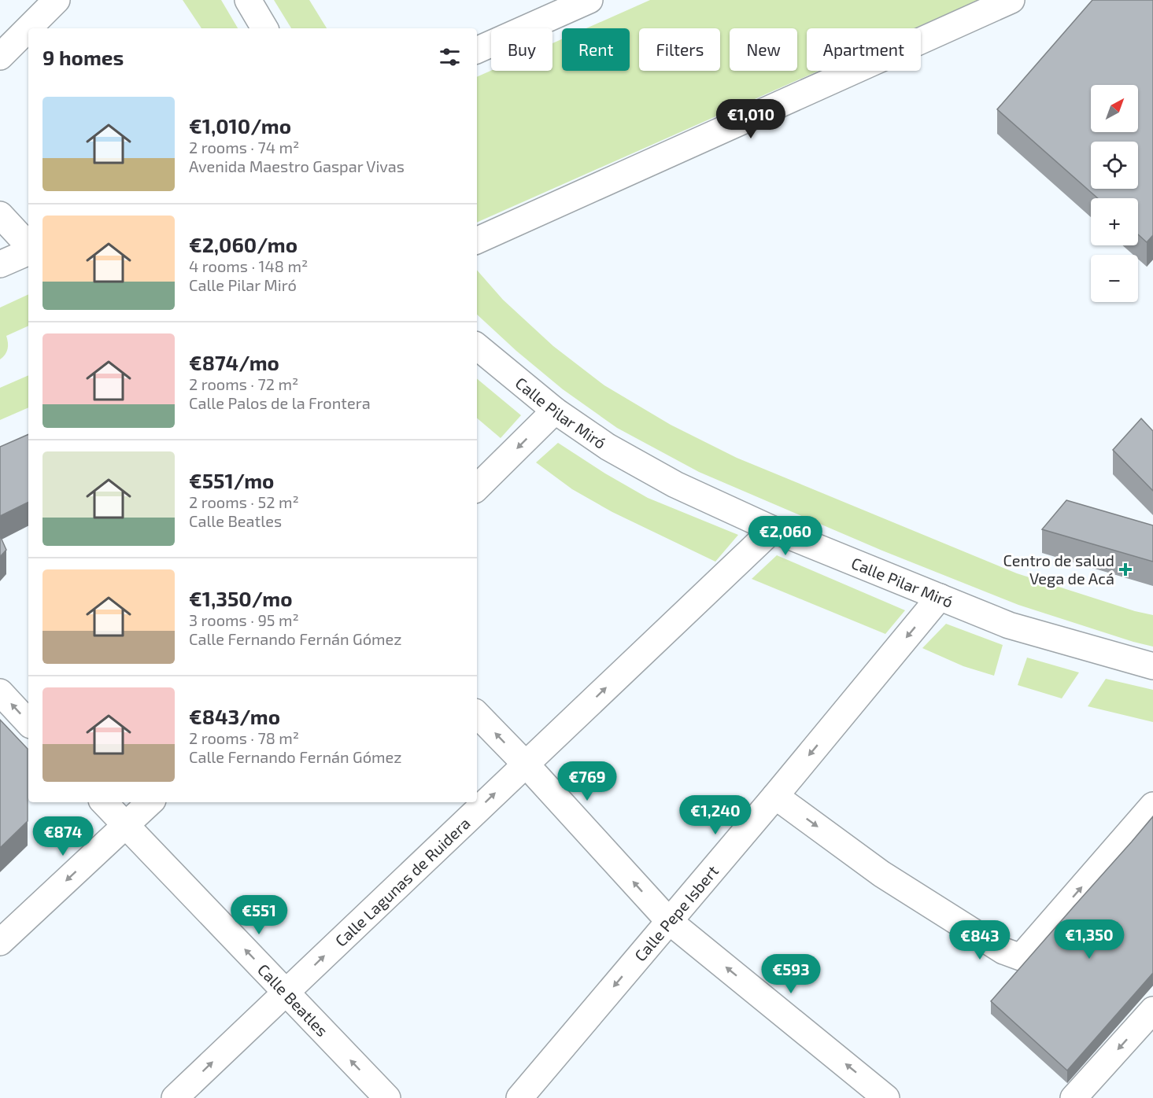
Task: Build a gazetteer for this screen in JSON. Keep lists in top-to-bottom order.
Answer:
{
  "streets": {
    "street": [
      "Calle Pilar Miró",
      "Calle Lagunas de Ruidera",
      "Calle Pepe Isbert",
      "Calle Beatles"
    ]
  },
  "crossings": [
    ["Calle Pilar Miró", "Calle Lagunas de Ruidera"],
    ["Calle Pilar Miró", "Calle Pepe Isbert"],
    ["Calle Lagunas de Ruidera", "Calle Beatles"]
  ],
  "one_way": ["Calle Lagunas de Ruidera", "Calle Pepe Isbert", "Calle Beatles"],
  "places": {
    "health": ["Centro de salud Vega de Acá"]
  },
  "north": "top right",
  "page": {
    "chip": [
      "Buy",
      "Rent",
      "Filters",
      "New",
      "Apartment"
    ],
    "heading": "9 homes",
    "map_buttons": ["+", "−"],
    "list": [
      {
        "name": "€1,010/mo",
        "note": "2 rooms · 74 m² · Avenida Maestro Gaspar Vivas"
      },
      {
        "name": "€2,060/mo",
        "note": "4 rooms · 148 m² · Calle Pilar Miró"
      },
      {
        "name": "€874/mo",
        "note": "2 rooms · 72 m² · Calle Palos de la Frontera"
      },
      {
        "name": "€551/mo",
        "note": "2 rooms · 52 m² · Calle Beatles"
      },
      {
        "name": "€1,350/mo",
        "note": "3 rooms · 95 m² · Calle Fernando Fernán Gómez"
      },
      {
        "name": "€843/mo",
        "note": "2 rooms · 78 m² · Calle Fernando Fernán Gómez"
      }
    ],
    "price": [
      "€1,010",
      "€2,060",
      "€769",
      "€1,240",
      "€874",
      "€551",
      "€1,350",
      "€843",
      "€593"
    ]
  }
}
